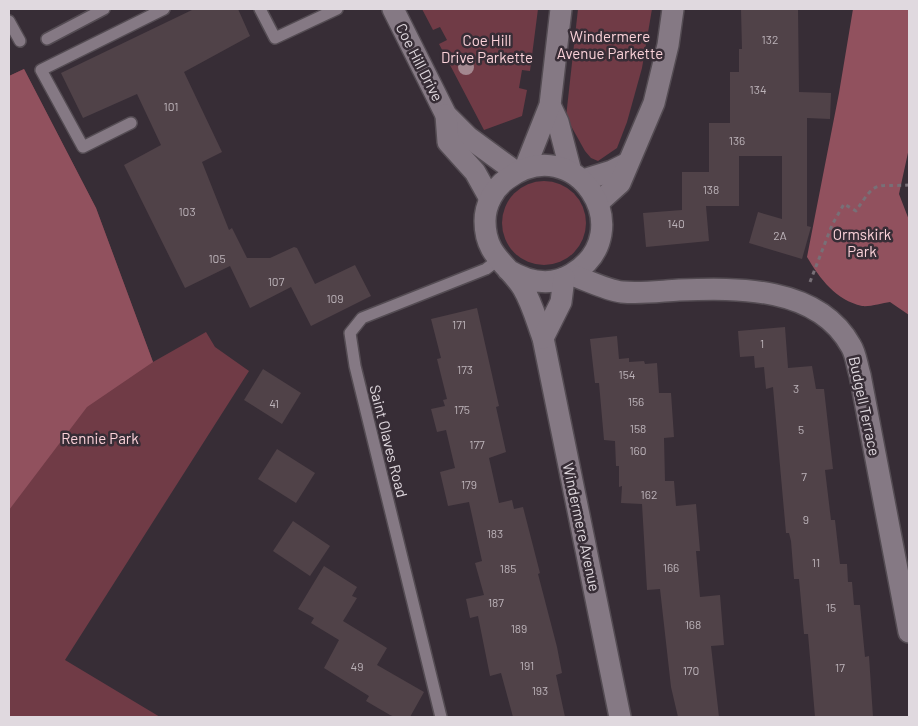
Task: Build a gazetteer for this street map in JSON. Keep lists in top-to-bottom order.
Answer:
{
  "streets": {
    "street": ["Coe Hill Drive", "Budgell Terrace", "Windermere Avenue"],
    "lane": ["Saint Olaves Road"]
  },
  "crossings": [
    ["Coe Hill Drive", "Budgell Terrace"],
    ["Coe Hill Drive", "Saint Olaves Road"],
    ["Coe Hill Drive", "Windermere Avenue"],
    ["Budgell Terrace", "Saint Olaves Road"],
    ["Budgell Terrace", "Windermere Avenue"],
    ["Saint Olaves Road", "Windermere Avenue"]
  ],
  "parks": [
    "Windermere Avenue Parkette",
    "Coe Hill Drive Parkette",
    "Ormskirk Park",
    "Rennie Park"
  ],
  "house_numbers": [
    "132",
    "134",
    "101",
    "136",
    "138",
    "103",
    "140",
    "2A",
    "105",
    "107",
    "109",
    "171",
    "1",
    "173",
    "154",
    "3",
    "156",
    "41",
    "175",
    "158",
    "5",
    "177",
    "160",
    "7",
    "179",
    "162",
    "9",
    "183",
    "11",
    "166",
    "185",
    "187",
    "15",
    "168",
    "189",
    "191",
    "49",
    "17",
    "170",
    "193"
  ]
}
